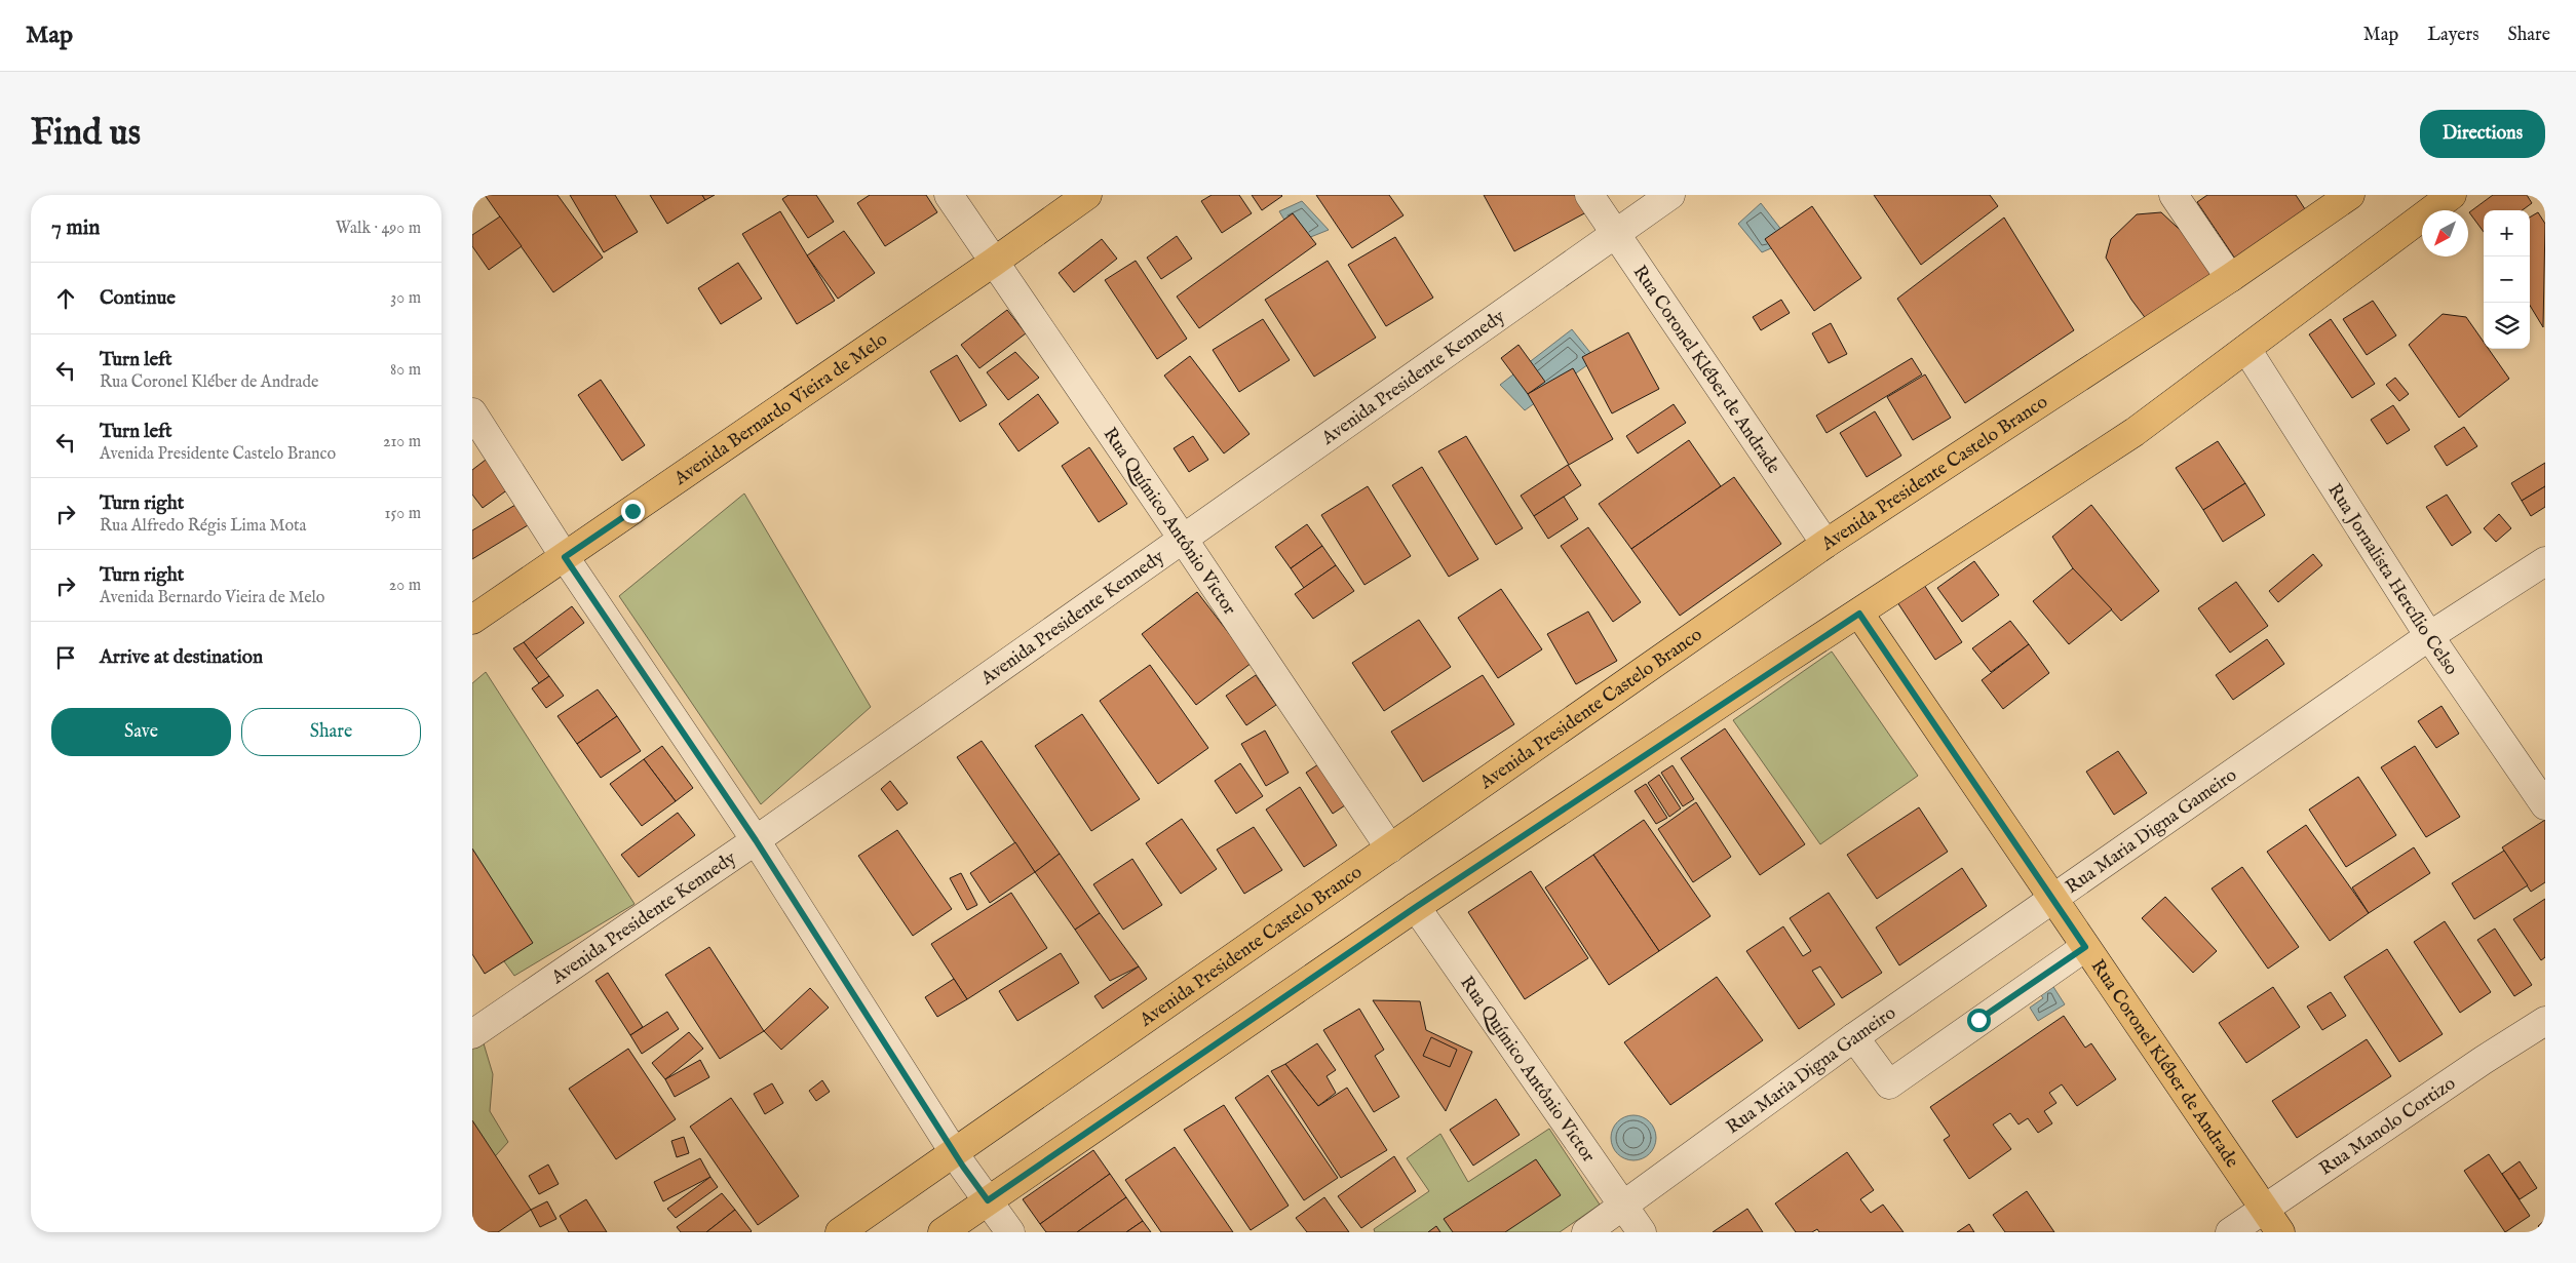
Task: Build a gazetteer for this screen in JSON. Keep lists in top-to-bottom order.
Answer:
{
  "streets": {
    "main road": ["Rua Coronel Kléber de Andrade", "Avenida Bernardo Vieira de Melo", "Avenida Presidente Castelo Branco"],
    "street": [
      "Avenida Presidente Kennedy",
      "Rua Químico Antônio Victor",
      "Rua Jornalista Hercílio Celso",
      "Rua Maria Digna Gameiro",
      "Rua Manolo Cortizo"
    ]
  },
  "crossings": [
    ["Rua Coronel Kléber de Andrade", "Avenida Presidente Kennedy"],
    ["Rua Coronel Kléber de Andrade", "Avenida Presidente Castelo Branco"],
    ["Rua Coronel Kléber de Andrade", "Rua Maria Digna Gameiro"],
    ["Rua Coronel Kléber de Andrade", "Rua Manolo Cortizo"],
    ["Avenida Presidente Kennedy", "Rua Químico Antônio Victor"],
    ["Avenida Bernardo Vieira de Melo", "Rua Químico Antônio Victor"],
    ["Avenida Presidente Castelo Branco", "Rua Químico Antônio Victor"],
    ["Rua Químico Antônio Victor", "Rua Maria Digna Gameiro"],
    ["Rua Jornalista Hercílio Celso", "Rua Maria Digna Gameiro"]
  ],
  "north": "bottom left",
  "page": {
    "header": "Map",
    "nav": ["Map", "Layers", "Share"],
    "buttons": [
      "Directions",
      ["Save", "Share"]
    ],
    "title": "Find us",
    "heading": ["7 min", "Walk · 490 m"],
    "map_buttons": ["+", "−"],
    "list": [
      ["Continue", "30 m"],
      ["Turn left", "Rua Coronel Kléber de Andrade", "80 m"],
      ["Turn left", "Avenida Presidente Castelo Branco", "210 m"],
      ["Turn right", "Rua Alfredo Régis Lima Mota", "150 m"],
      ["Turn right", "Avenida Bernardo Vieira de Melo", "20 m"],
      "Arrive at destination"
    ]
  }
}
